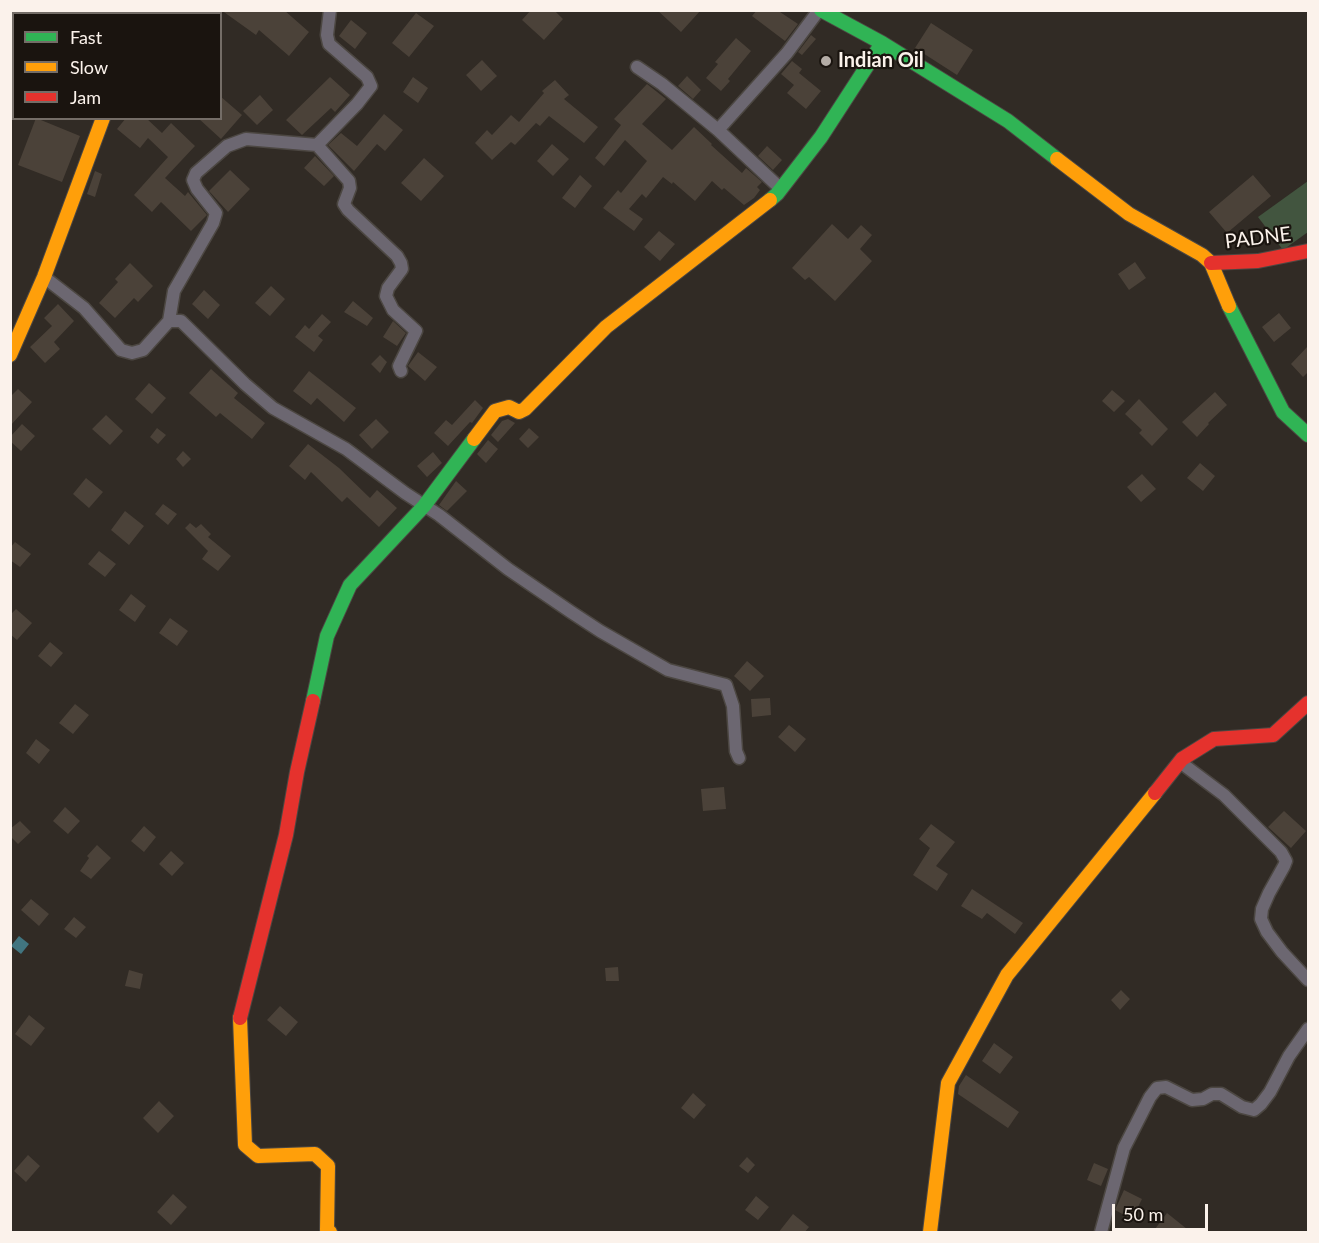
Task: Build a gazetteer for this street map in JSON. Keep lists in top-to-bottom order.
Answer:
{
  "streets": {
    "street": ["PADNE"]
  },
  "places": ["Indian Oil"],
  "legend": ["Fast", "Slow", "Jam"],
  "scale_bar": "50 m"
}
